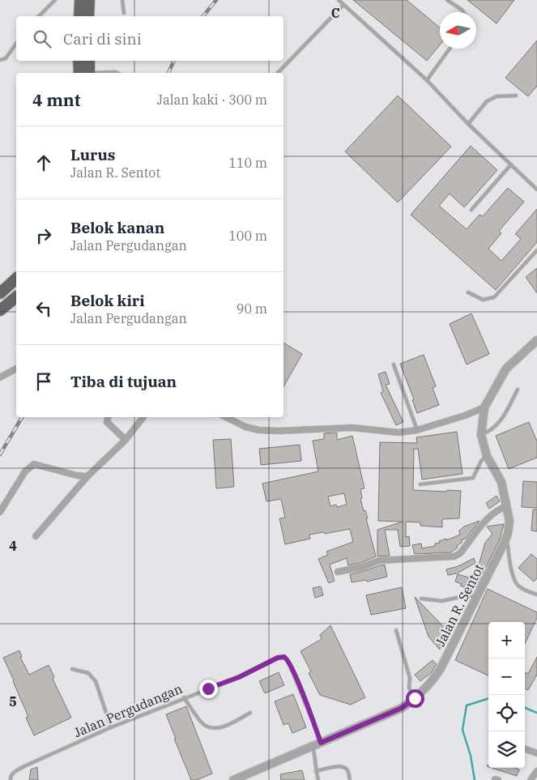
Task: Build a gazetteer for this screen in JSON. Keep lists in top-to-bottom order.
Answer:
{
  "streets": {
    "street": ["Jalan R. Sentot"],
    "lane": ["Jalan Pergudangan"]
  },
  "crossings": [
    ["Jalan R. Sentot", "Jalan Pergudangan"]
  ],
  "north": "left",
  "page": {
    "search": "Cari di sini",
    "heading": ["4 mnt", "Jalan kaki · 300 m"],
    "list": [
      ["Lurus", "Jalan R. Sentot", "110 m"],
      ["Belok kanan", "Jalan Pergudangan", "100 m"],
      ["Belok kiri", "Jalan Pergudangan", "90 m"],
      "Tiba di tujuan"
    ],
    "map_buttons": ["+", "−"]
  },
  "grid": {
    "columns": ["C"],
    "rows": ["4", "5"]
  }
}
